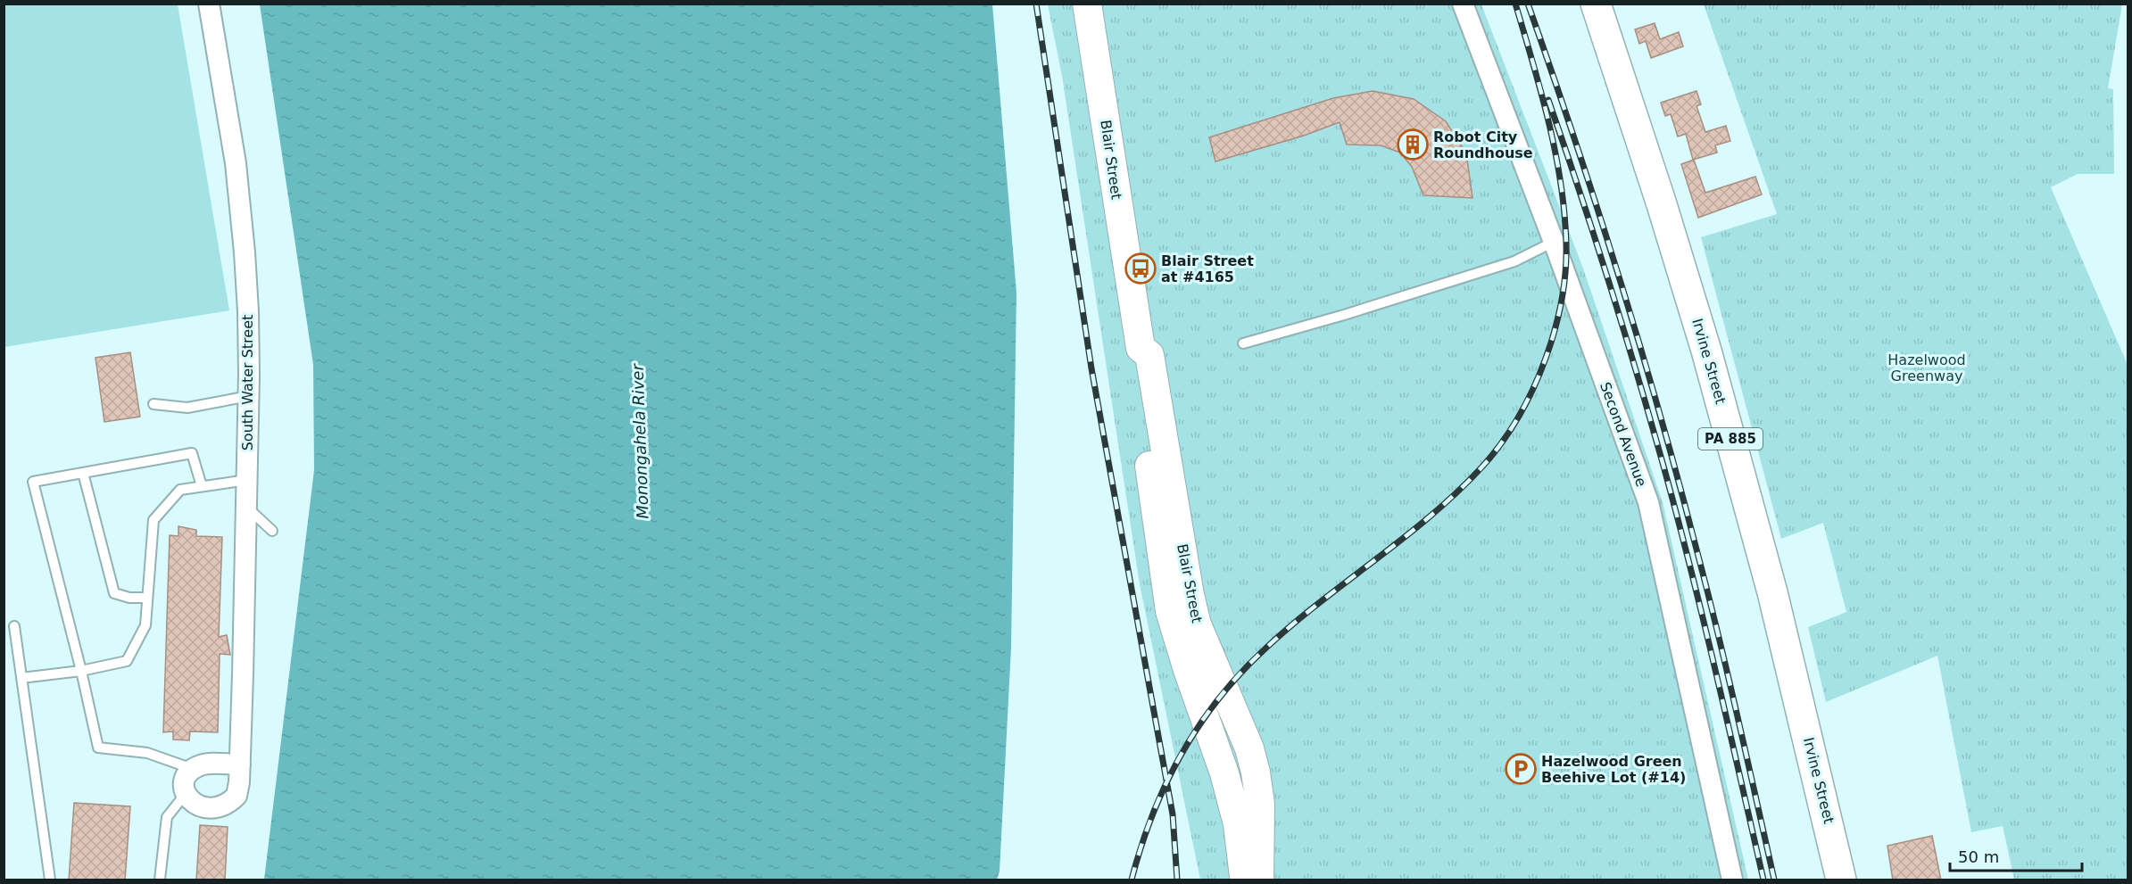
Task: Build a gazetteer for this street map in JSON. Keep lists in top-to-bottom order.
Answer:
{
  "streets": {
    "main road": ["Irvine Street", "PA 885"],
    "street": ["Blair Street", "South Water Street", "Second Avenue"]
  },
  "water": ["Monongahela River"],
  "parks": ["Hazelwood Greenway"],
  "places": {
    "building": ["Robot City Roundhouse"],
    "bus stop": ["Blair Street at #4165"],
    "parking": ["Hazelwood Green Beehive Lot (#14)"]
  },
  "scale_bar": "50 m"
}
